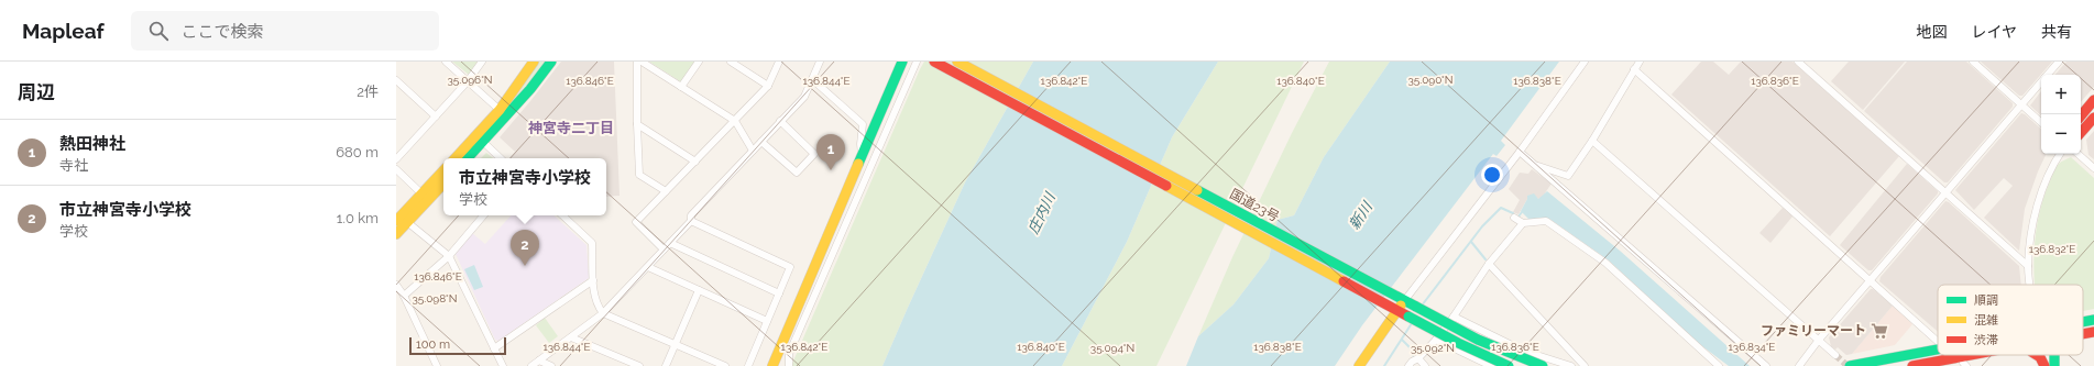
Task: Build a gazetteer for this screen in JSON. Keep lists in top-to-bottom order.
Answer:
{
  "streets": {
    "main road": ["国道23号"]
  },
  "districts": ["神宮寺二丁目"],
  "water": ["庄内川", "新川"],
  "places": {
    "supermarket": ["ファミリーマート"]
  },
  "legend": ["順調", "混雑", "渋滞"],
  "scale_bar": "100 m",
  "page": {
    "header": "Mapleaf",
    "search": "ここで検索",
    "nav": ["地図", "レイヤ", "共有"],
    "heading": ["周辺", "2件"],
    "map_buttons": ["+", "−"],
    "list": [
      {
        "mark": "1",
        "name": "熱田神社",
        "note": "寺社",
        "value": "680 m"
      },
      {
        "mark": "2",
        "name": "市立神宮寺小学校",
        "note": "学校",
        "value": "1.0 km"
      }
    ],
    "pins": ["1", "2"],
    "popup": ["市立神宮寺小学校", "学校"],
    "scale": "100 m"
  },
  "coordinates": [
    "35.096°N",
    "35.090°N",
    "136.844°E",
    "136.842°E",
    "136.840°E",
    "136.838°E",
    "136.836°E",
    "136.846°E",
    "136.832°E",
    "35.098°N",
    "136.834°E",
    "35.094°N",
    "35.092°N"
  ]
}
